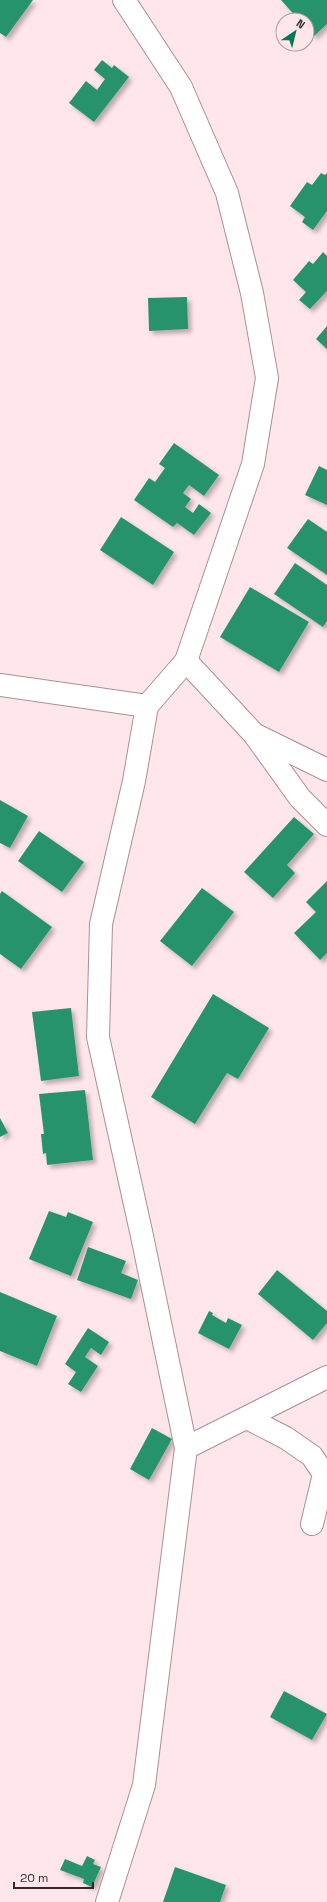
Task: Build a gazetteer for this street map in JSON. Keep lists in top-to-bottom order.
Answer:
{
  "scale_bar": "20 m",
  "north": "top right"
}
